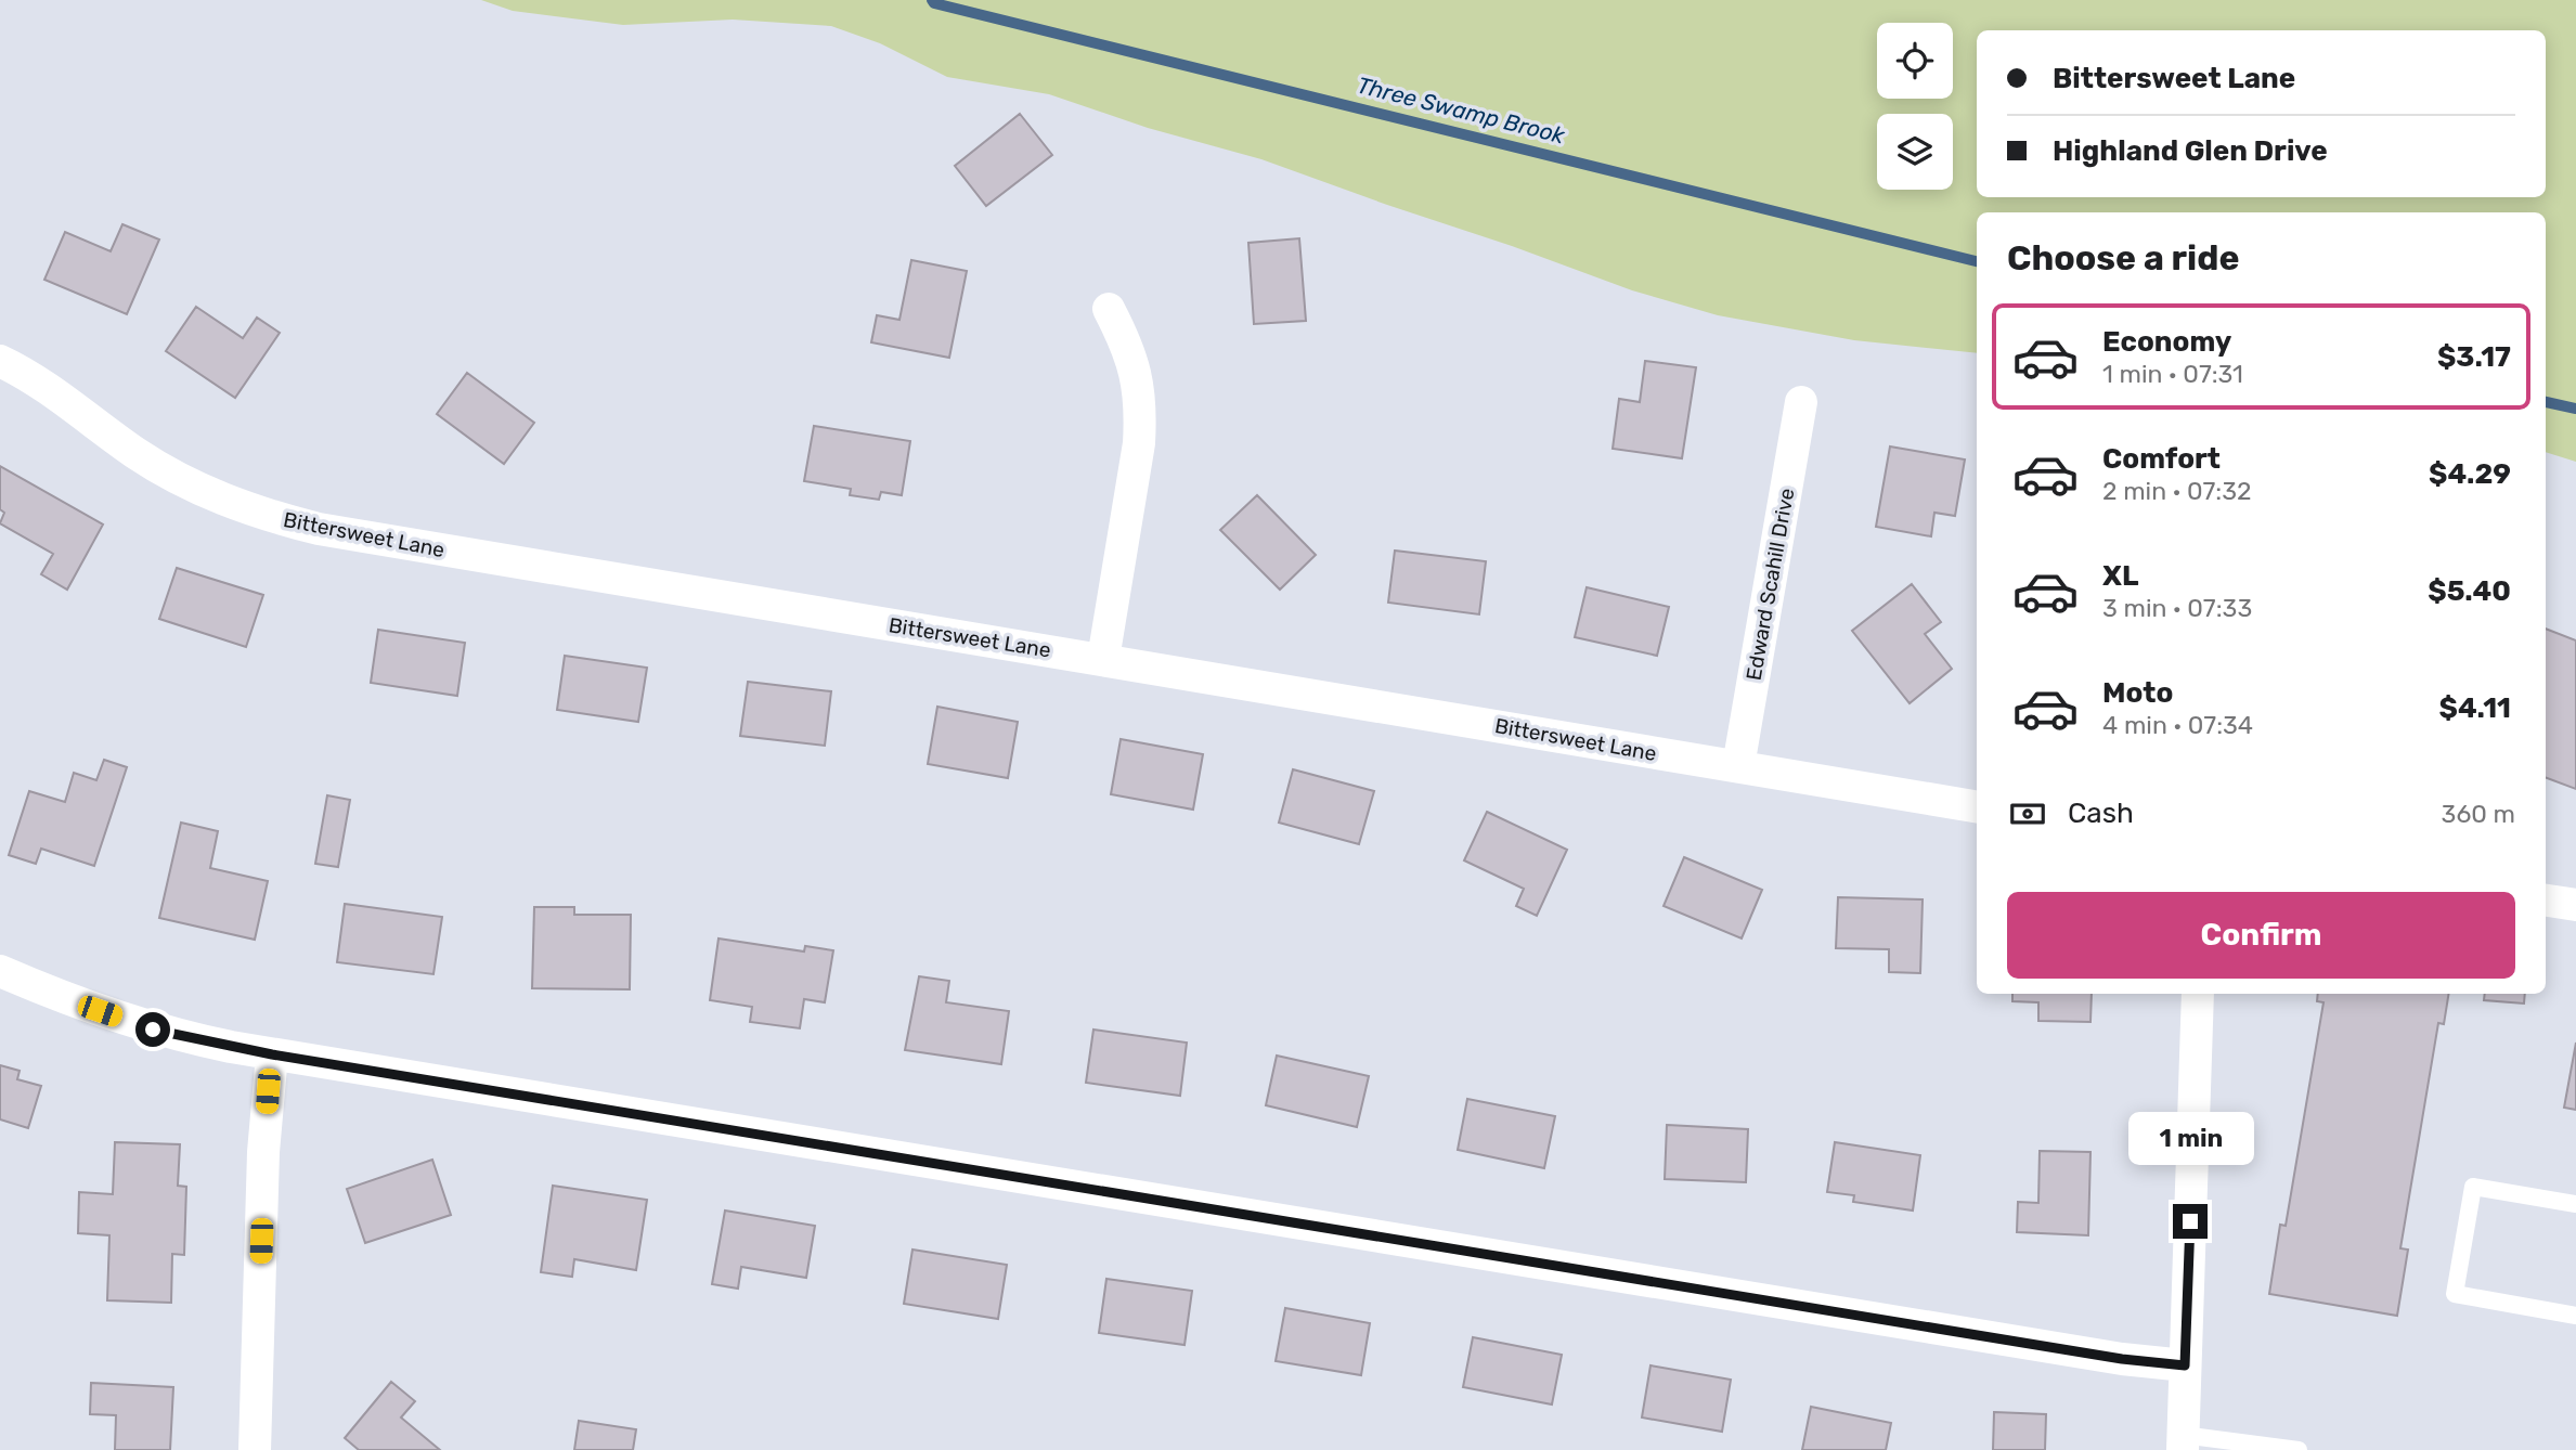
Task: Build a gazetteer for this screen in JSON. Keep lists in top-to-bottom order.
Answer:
{
  "streets": {
    "street": ["Bittersweet Lane", "Edward Scahill Drive"]
  },
  "crossings": [
    ["Bittersweet Lane", "Edward Scahill Drive"]
  ],
  "water": ["Three Swamp Brook"],
  "page": {
    "banner": ["Bittersweet Lane", "Highland Glen Drive"],
    "heading": "Choose a ride",
    "list": [
      {
        "name": "Economy",
        "note": "1 min · 07:31",
        "value": "$3.17"
      },
      {
        "name": "Comfort",
        "note": "2 min · 07:32",
        "value": "$4.29"
      },
      {
        "name": "XL",
        "note": "3 min · 07:33",
        "value": "$5.40"
      },
      {
        "name": "Moto",
        "note": "4 min · 07:34",
        "value": "$4.11"
      }
    ],
    "pay": ["Cash", "360 m"],
    "buttons": "Confirm",
    "bubble": "1 min"
  }
}
